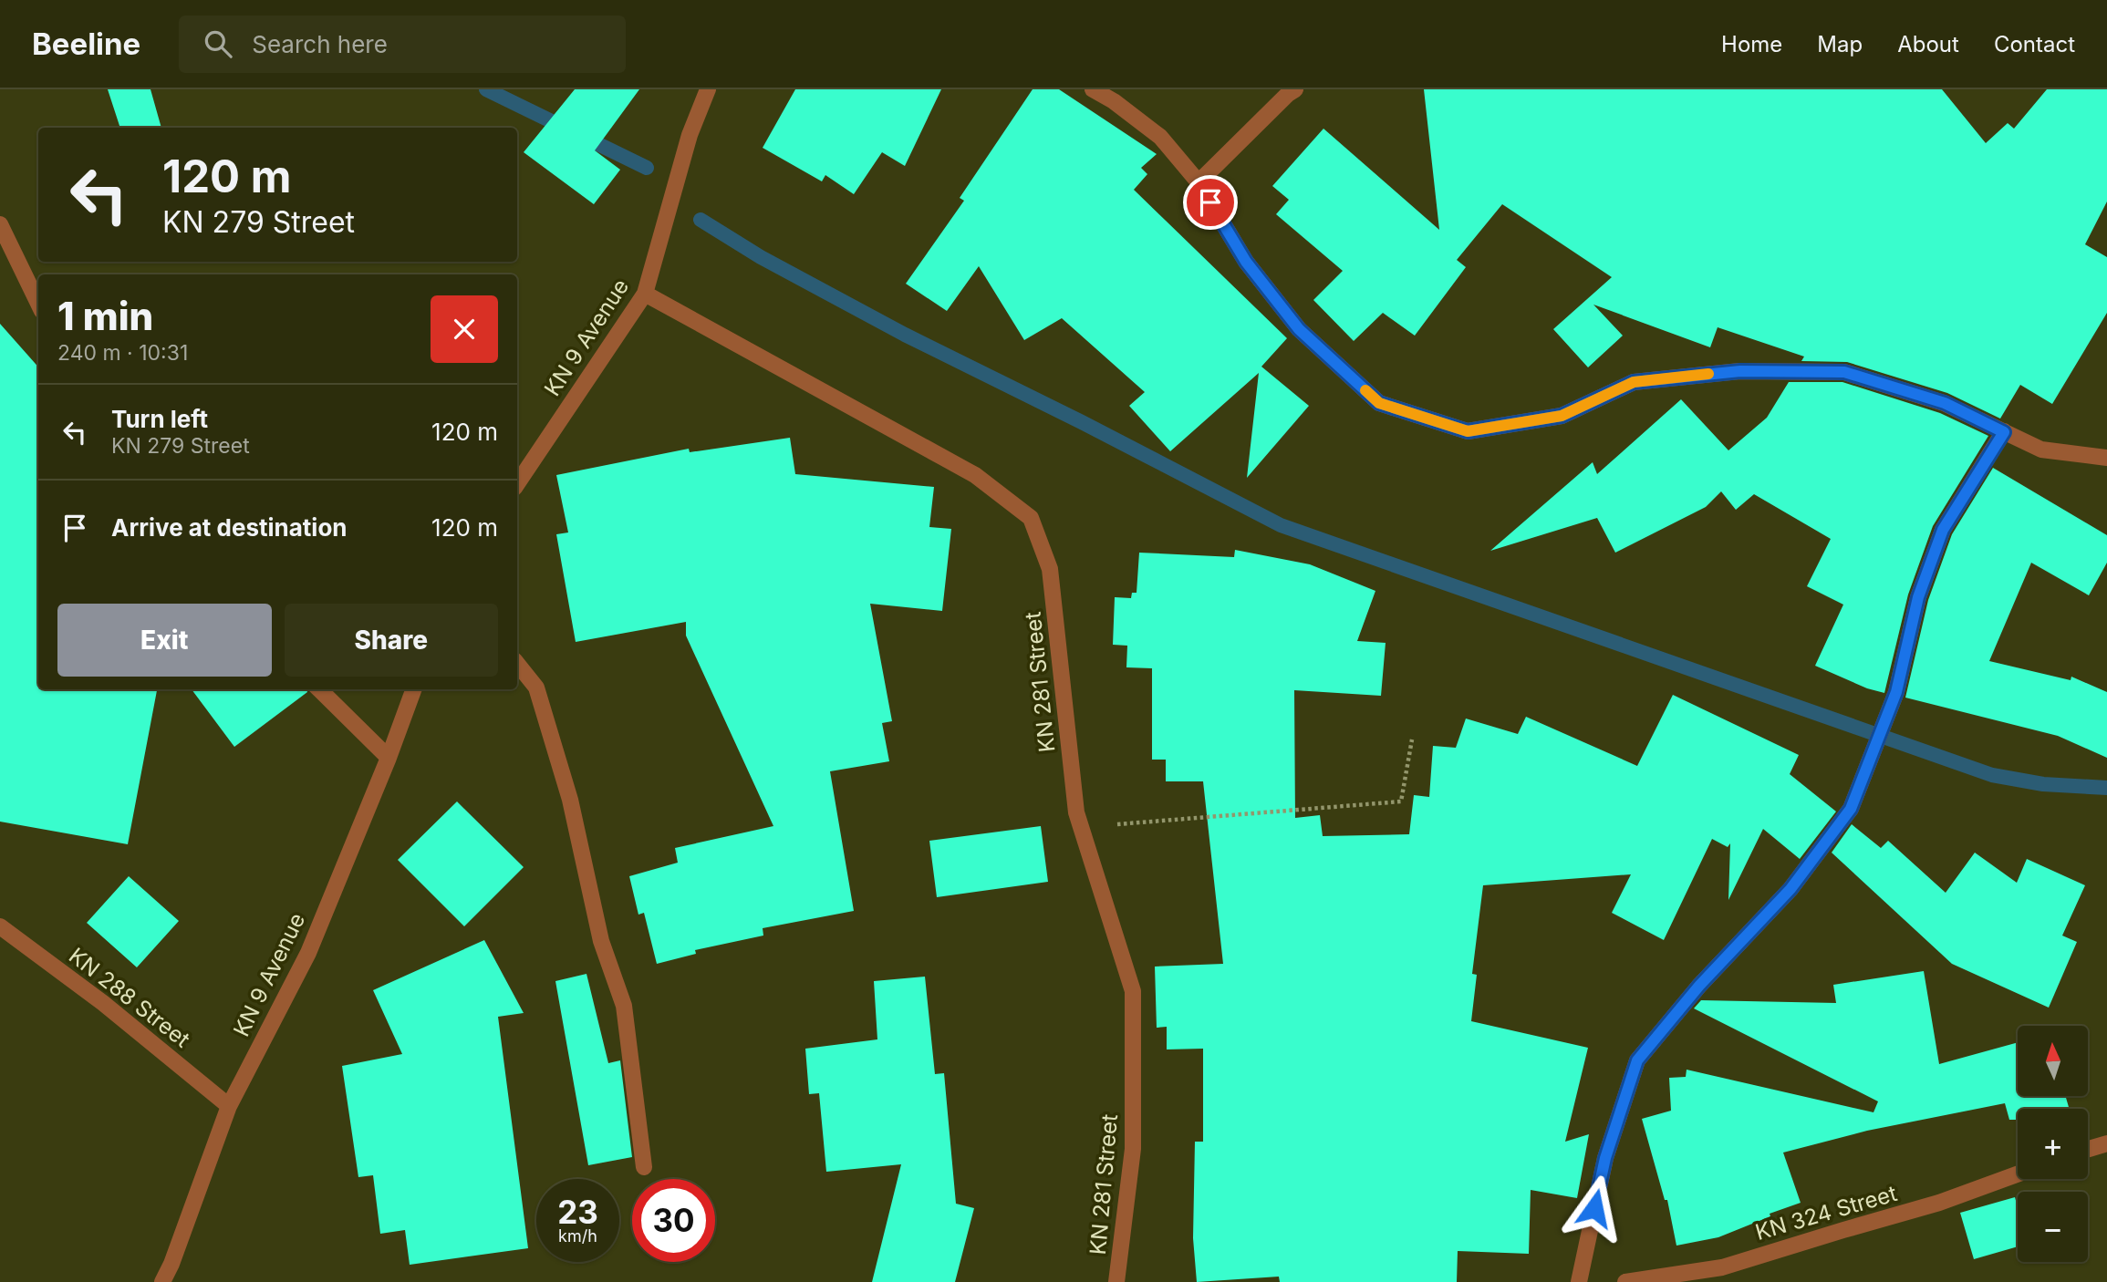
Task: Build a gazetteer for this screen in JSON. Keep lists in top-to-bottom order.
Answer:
{
  "streets": {
    "street": [
      "KN 9 Avenue",
      "KN 281 Street",
      "KN 288 Street",
      "KN 324 Street"
    ]
  },
  "crossings": [
    ["KN 9 Avenue", "KN 281 Street"],
    ["KN 9 Avenue", "KN 288 Street"]
  ],
  "north": "top",
  "page": {
    "header": "Beeline",
    "search": "Search here",
    "nav": [
      "Home",
      "Map",
      "About",
      "Contact"
    ],
    "turn": ["120 m", "KN 279 Street"],
    "heading": ["1 min", "240 m · 10:31"],
    "list": [
      {
        "name": "Turn left",
        "note": "KN 279 Street",
        "value": "120 m"
      },
      {
        "name": "Arrive at destination",
        "value": "120 m"
      }
    ],
    "buttons": ["Exit", "Share"],
    "map_buttons": ["+", "−"],
    "speed": "23 km/h",
    "limit": "30"
  }
}
